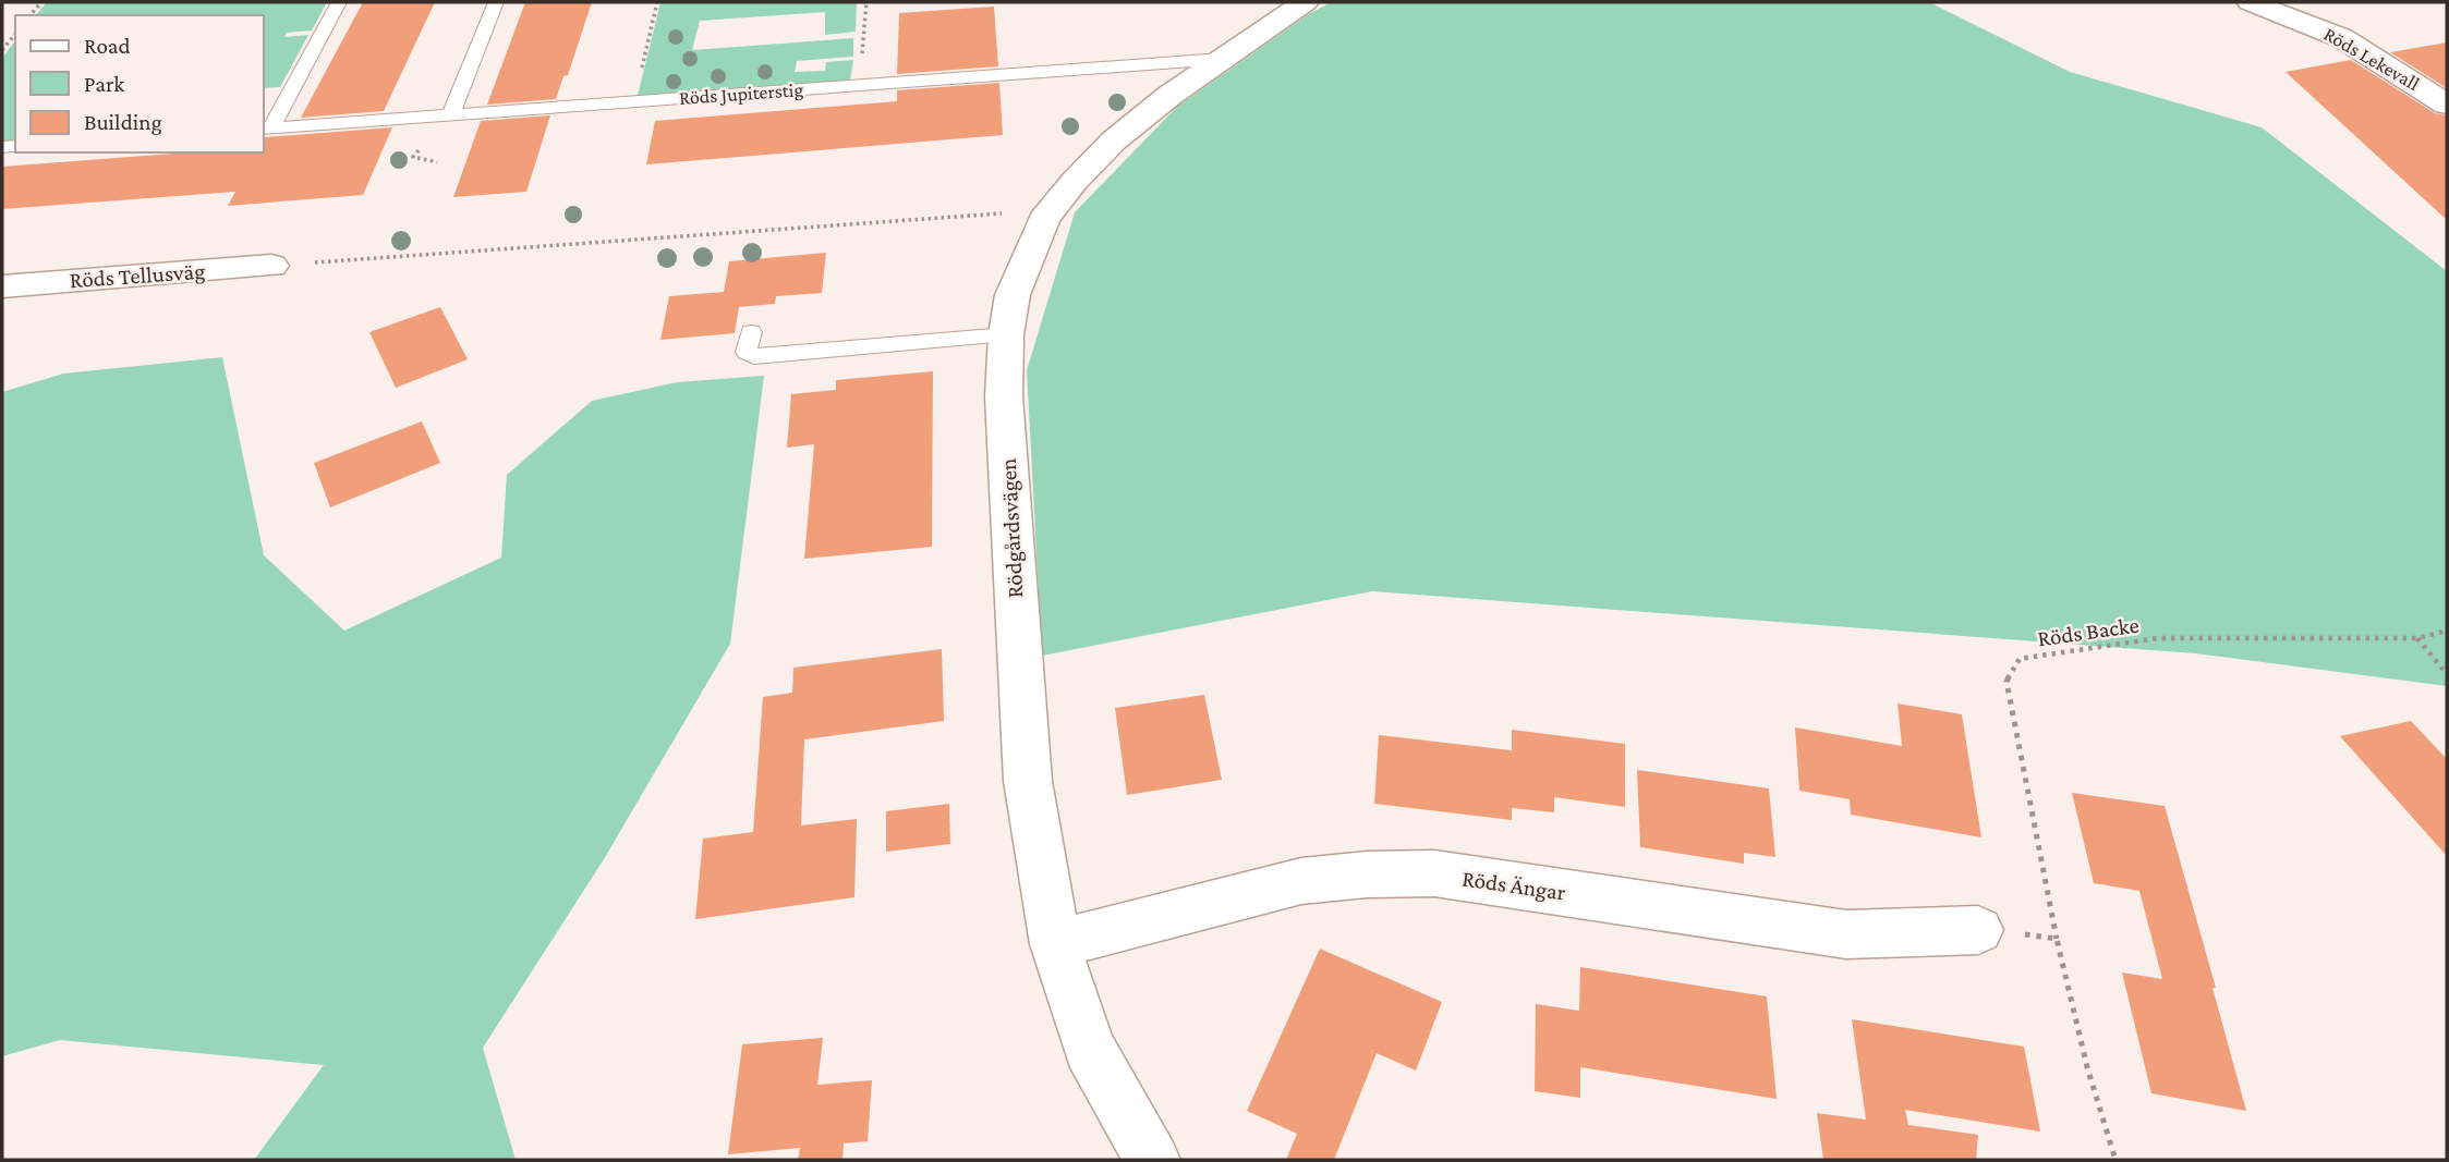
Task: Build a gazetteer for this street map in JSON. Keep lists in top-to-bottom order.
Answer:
{
  "streets": {
    "street": [
      "Röds Lekevall",
      "Röds Tellusväg",
      "Rödgårdsvägen",
      "Röds Ängar"
    ],
    "lane": ["Röds Jupiterstig"],
    "path": ["Röds Backe"]
  },
  "crossings": [
    ["Röds Jupiterstig", "Rödgårdsvägen"],
    ["Rödgårdsvägen", "Röds Ängar"]
  ],
  "legend": ["Road", "Park", "Building"]
}
